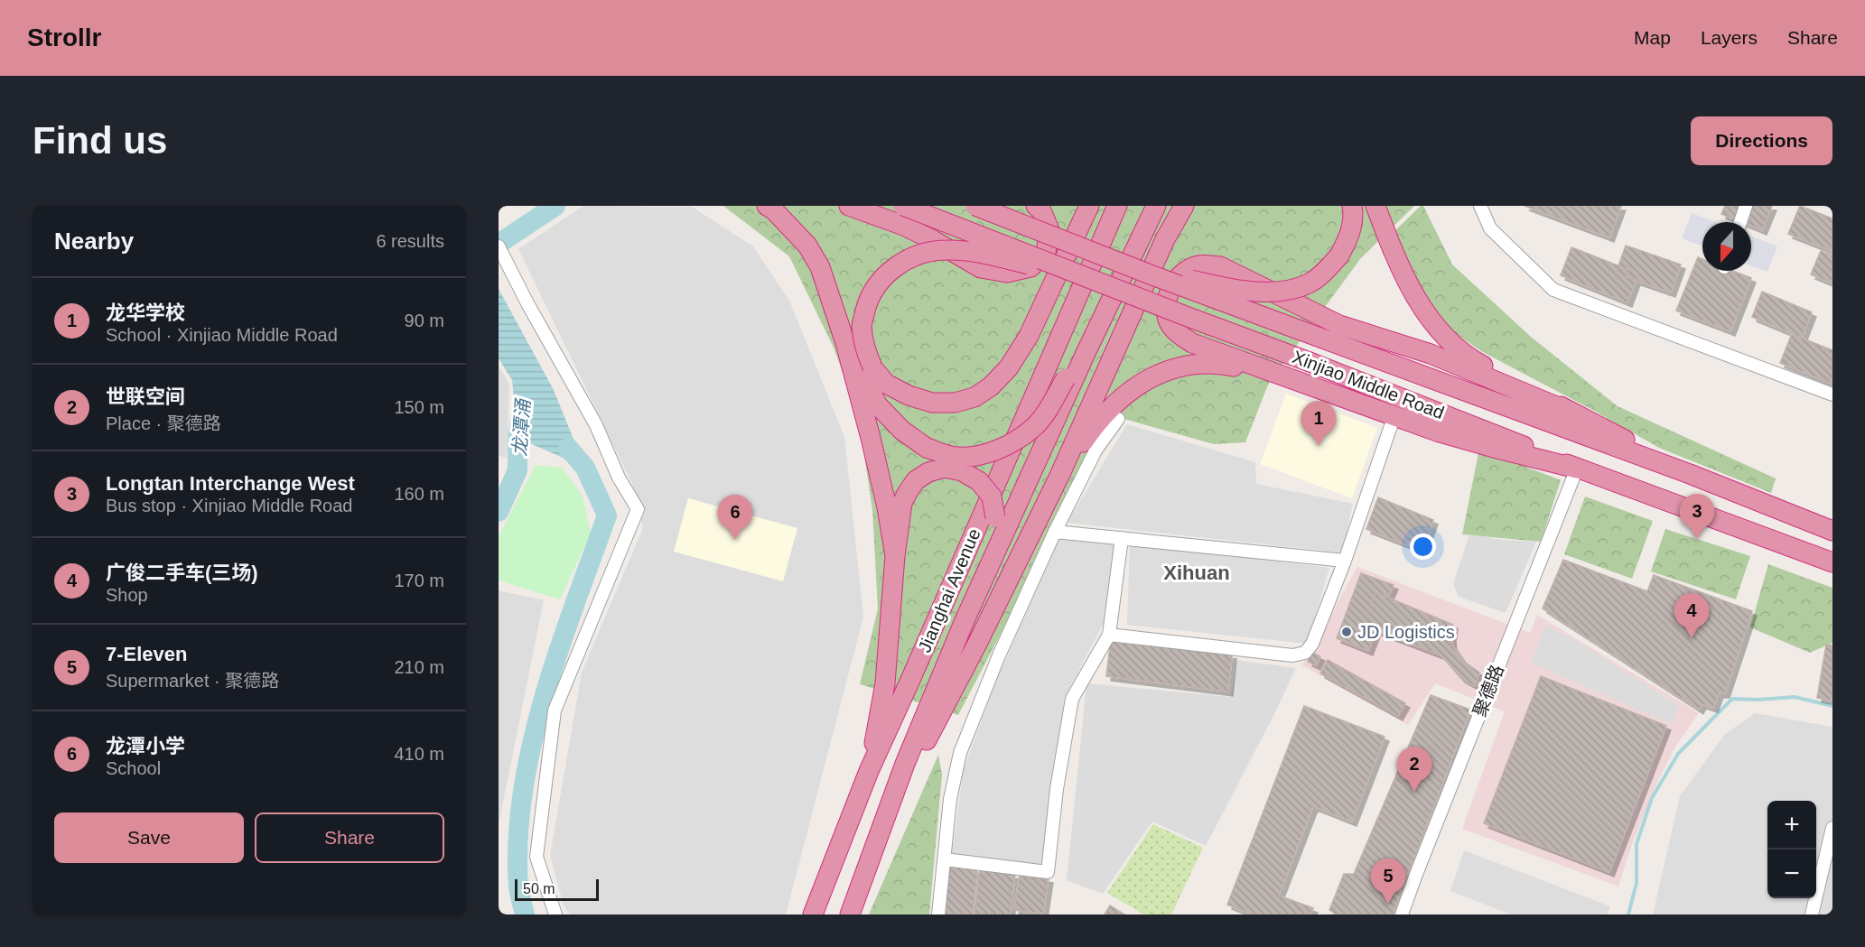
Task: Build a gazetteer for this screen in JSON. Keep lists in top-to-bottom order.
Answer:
{
  "streets": {
    "highway": ["Xinjiao Middle Road", "Jianghai Avenue"],
    "street": ["聚德路"]
  },
  "crossings": [
    ["Xinjiao Middle Road", "Jianghai Avenue"],
    ["Xinjiao Middle Road", "聚德路"]
  ],
  "districts": ["Xihuan"],
  "water": ["龙潭涌"],
  "places": ["JD Logistics"],
  "scale_bar": "50 m",
  "north": "bottom",
  "page": {
    "header": "Strollr",
    "nav": ["Map", "Layers", "Share"],
    "buttons": [
      "Directions",
      ["Save", "Share"]
    ],
    "title": "Find us",
    "heading": ["Nearby", "6 results"],
    "list": [
      {
        "mark": "1",
        "name": "龙华学校",
        "note": "School · Xinjiao Middle Road",
        "value": "90 m"
      },
      {
        "mark": "2",
        "name": "世联空间",
        "note": "Place · 聚德路",
        "value": "150 m"
      },
      {
        "mark": "3",
        "name": "Longtan Interchange West",
        "note": "Bus stop · Xinjiao Middle Road",
        "value": "160 m"
      },
      {
        "mark": "4",
        "name": "广俊二手车(三场)",
        "note": "Shop",
        "value": "170 m"
      },
      {
        "mark": "5",
        "name": "7-Eleven",
        "note": "Supermarket · 聚德路",
        "value": "210 m"
      },
      {
        "mark": "6",
        "name": "龙潭小学",
        "note": "School",
        "value": "410 m"
      }
    ],
    "pins": [
      "1",
      "3",
      "6",
      "4",
      "2",
      "5"
    ],
    "map_buttons": ["+", "−"],
    "scale": "50 m"
  }
}
